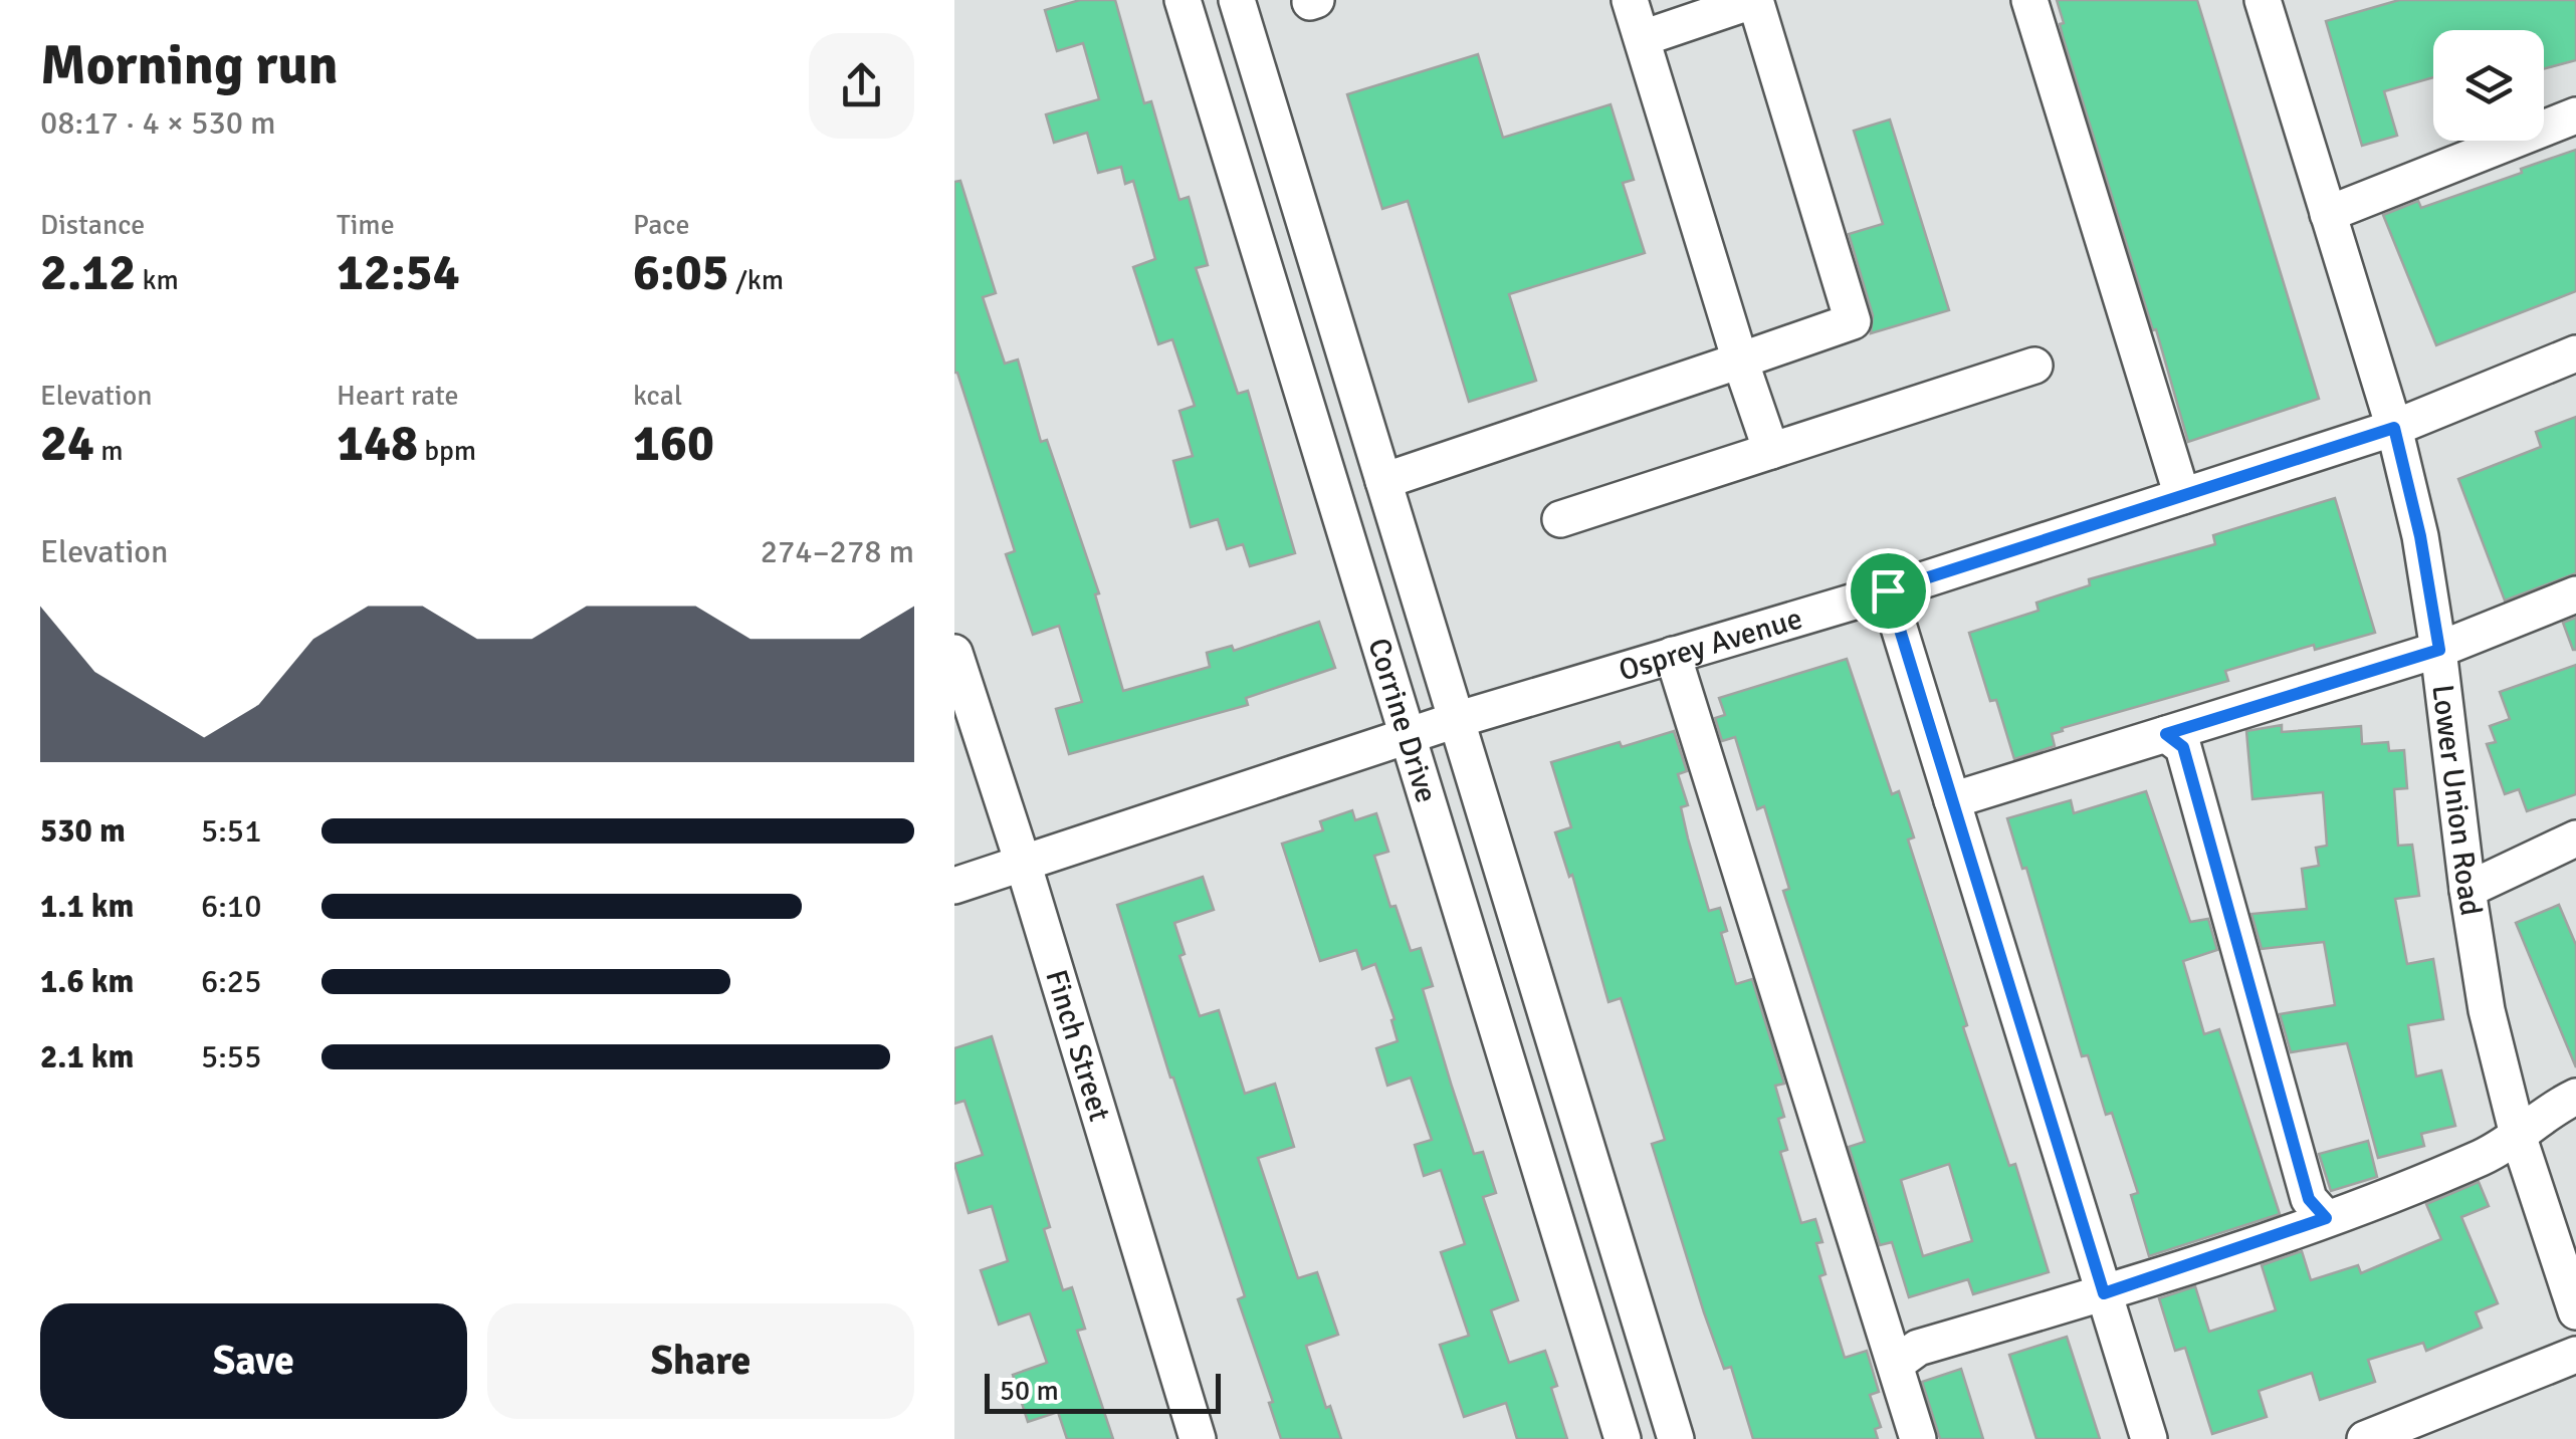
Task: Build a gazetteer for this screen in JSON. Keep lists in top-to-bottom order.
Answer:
{
  "streets": {
    "street": [
      "Osprey Avenue",
      "Corrine Drive",
      "Lower Union Road",
      "Finch Street"
    ]
  },
  "crossings": [
    ["Osprey Avenue", "Corrine Drive"],
    ["Osprey Avenue", "Lower Union Road"],
    ["Osprey Avenue", "Finch Street"]
  ],
  "scale_bar": "50 m",
  "page": {
    "heading": ["Morning run", "08:17 · 4 × 530 m"],
    "stats": [
      ["Distance", "2.12 km"],
      ["Time", "12:54"],
      ["Pace", "6:05 /km"],
      ["Elevation", "24 m"],
      ["Heart rate", "148 bpm"],
      ["kcal", "160"]
    ],
    "chart": ["Elevation", "274–278 m"],
    "list": [
      {
        "name": "530 m",
        "note": "5:51"
      },
      {
        "name": "1.1 km",
        "note": "6:10"
      },
      {
        "name": "1.6 km",
        "note": "6:25"
      },
      {
        "name": "2.1 km",
        "note": "5:55"
      }
    ],
    "buttons": ["Save", "Share"],
    "scale": "50 m"
  }
}
